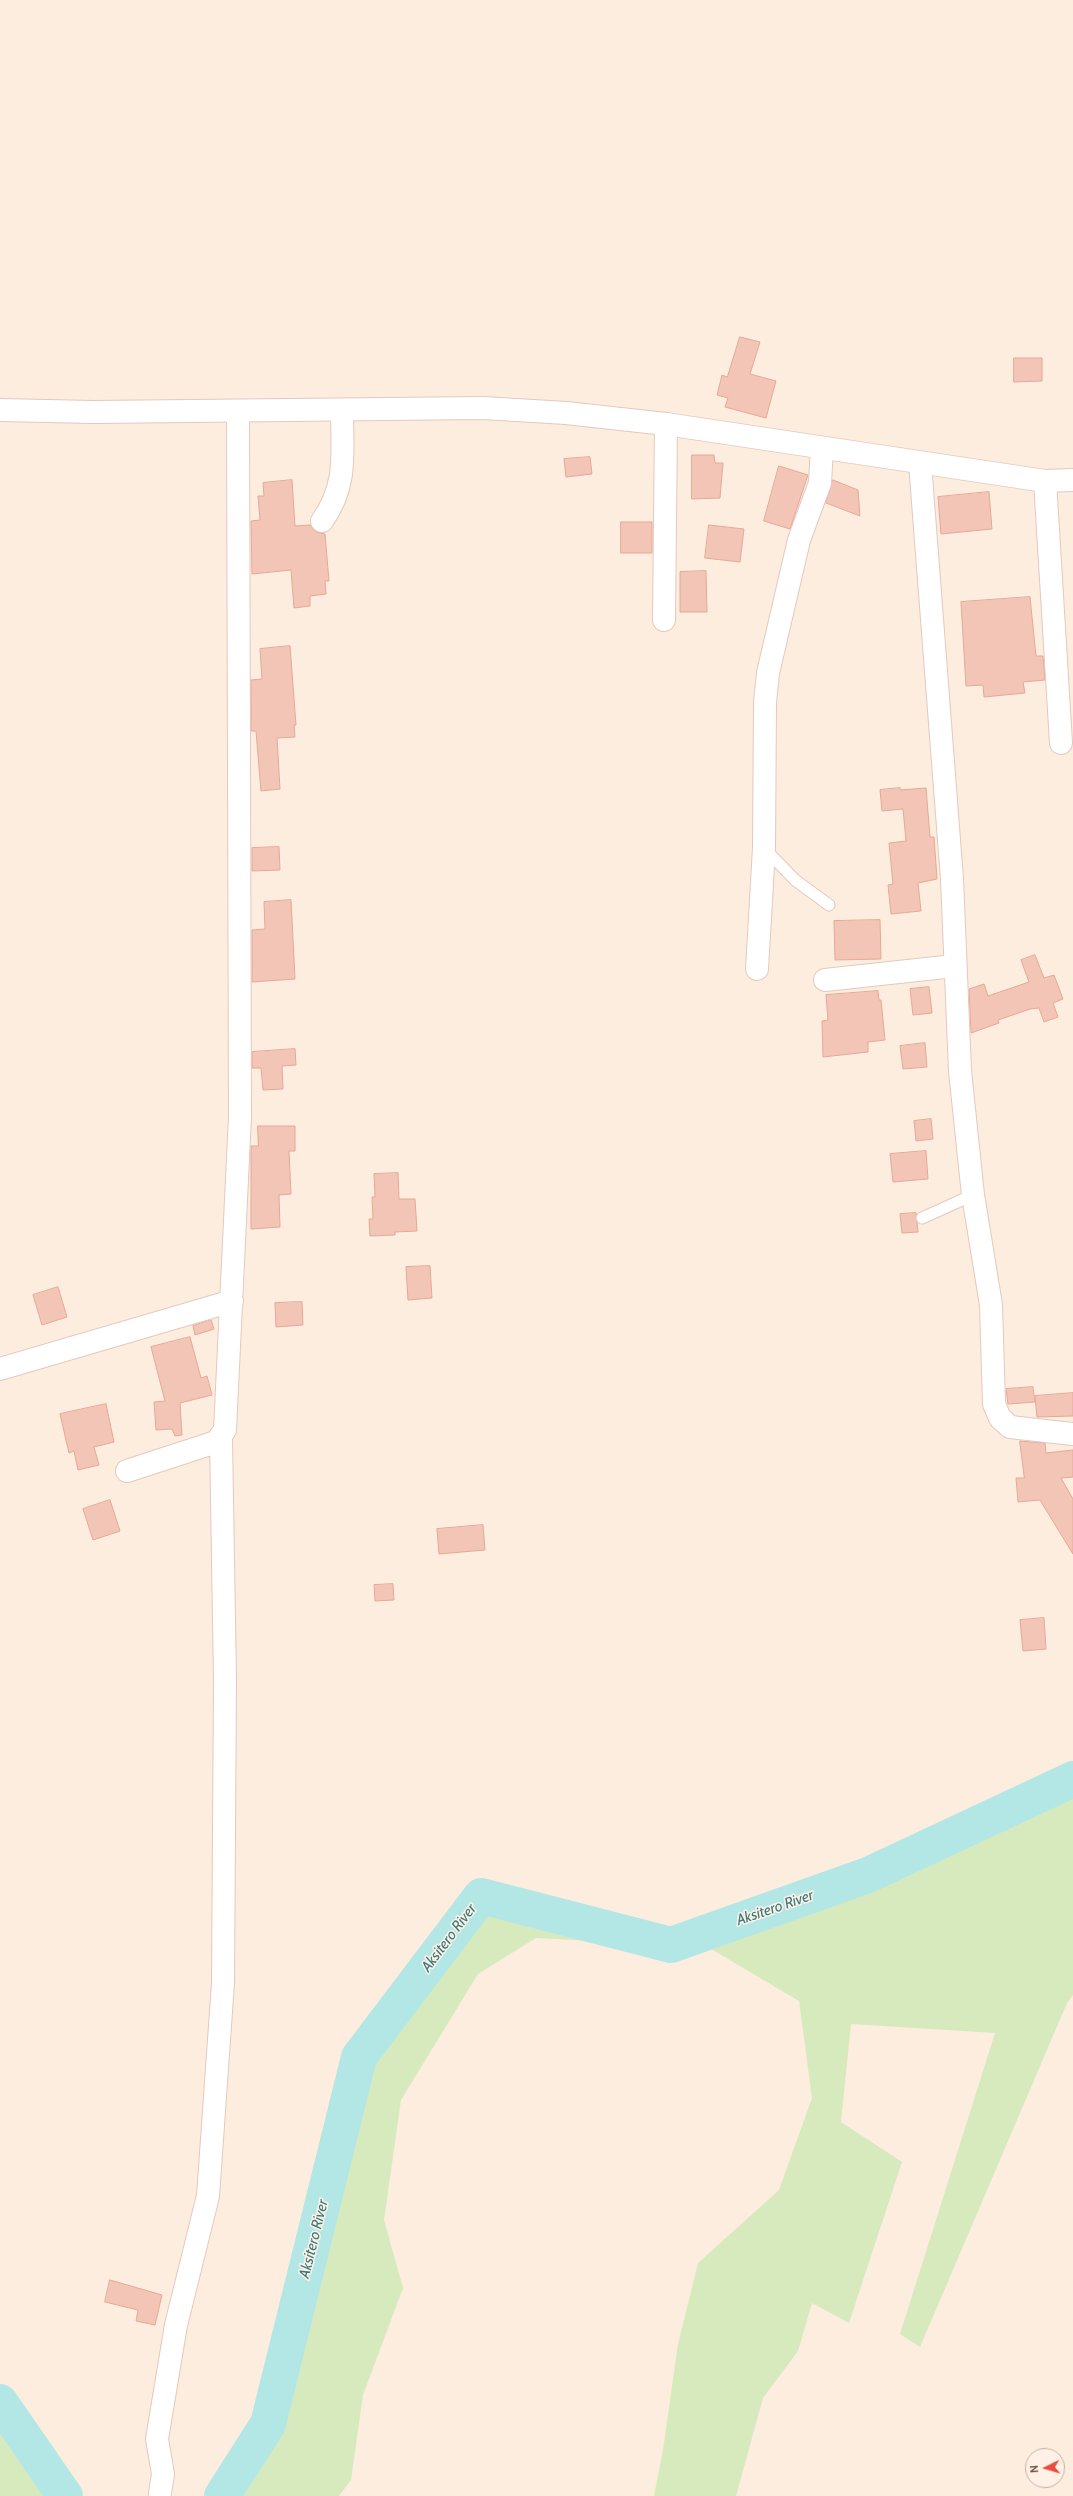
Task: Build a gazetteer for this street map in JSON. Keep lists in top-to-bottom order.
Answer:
{
  "water": ["Aksitero River"],
  "north": "left"
}
